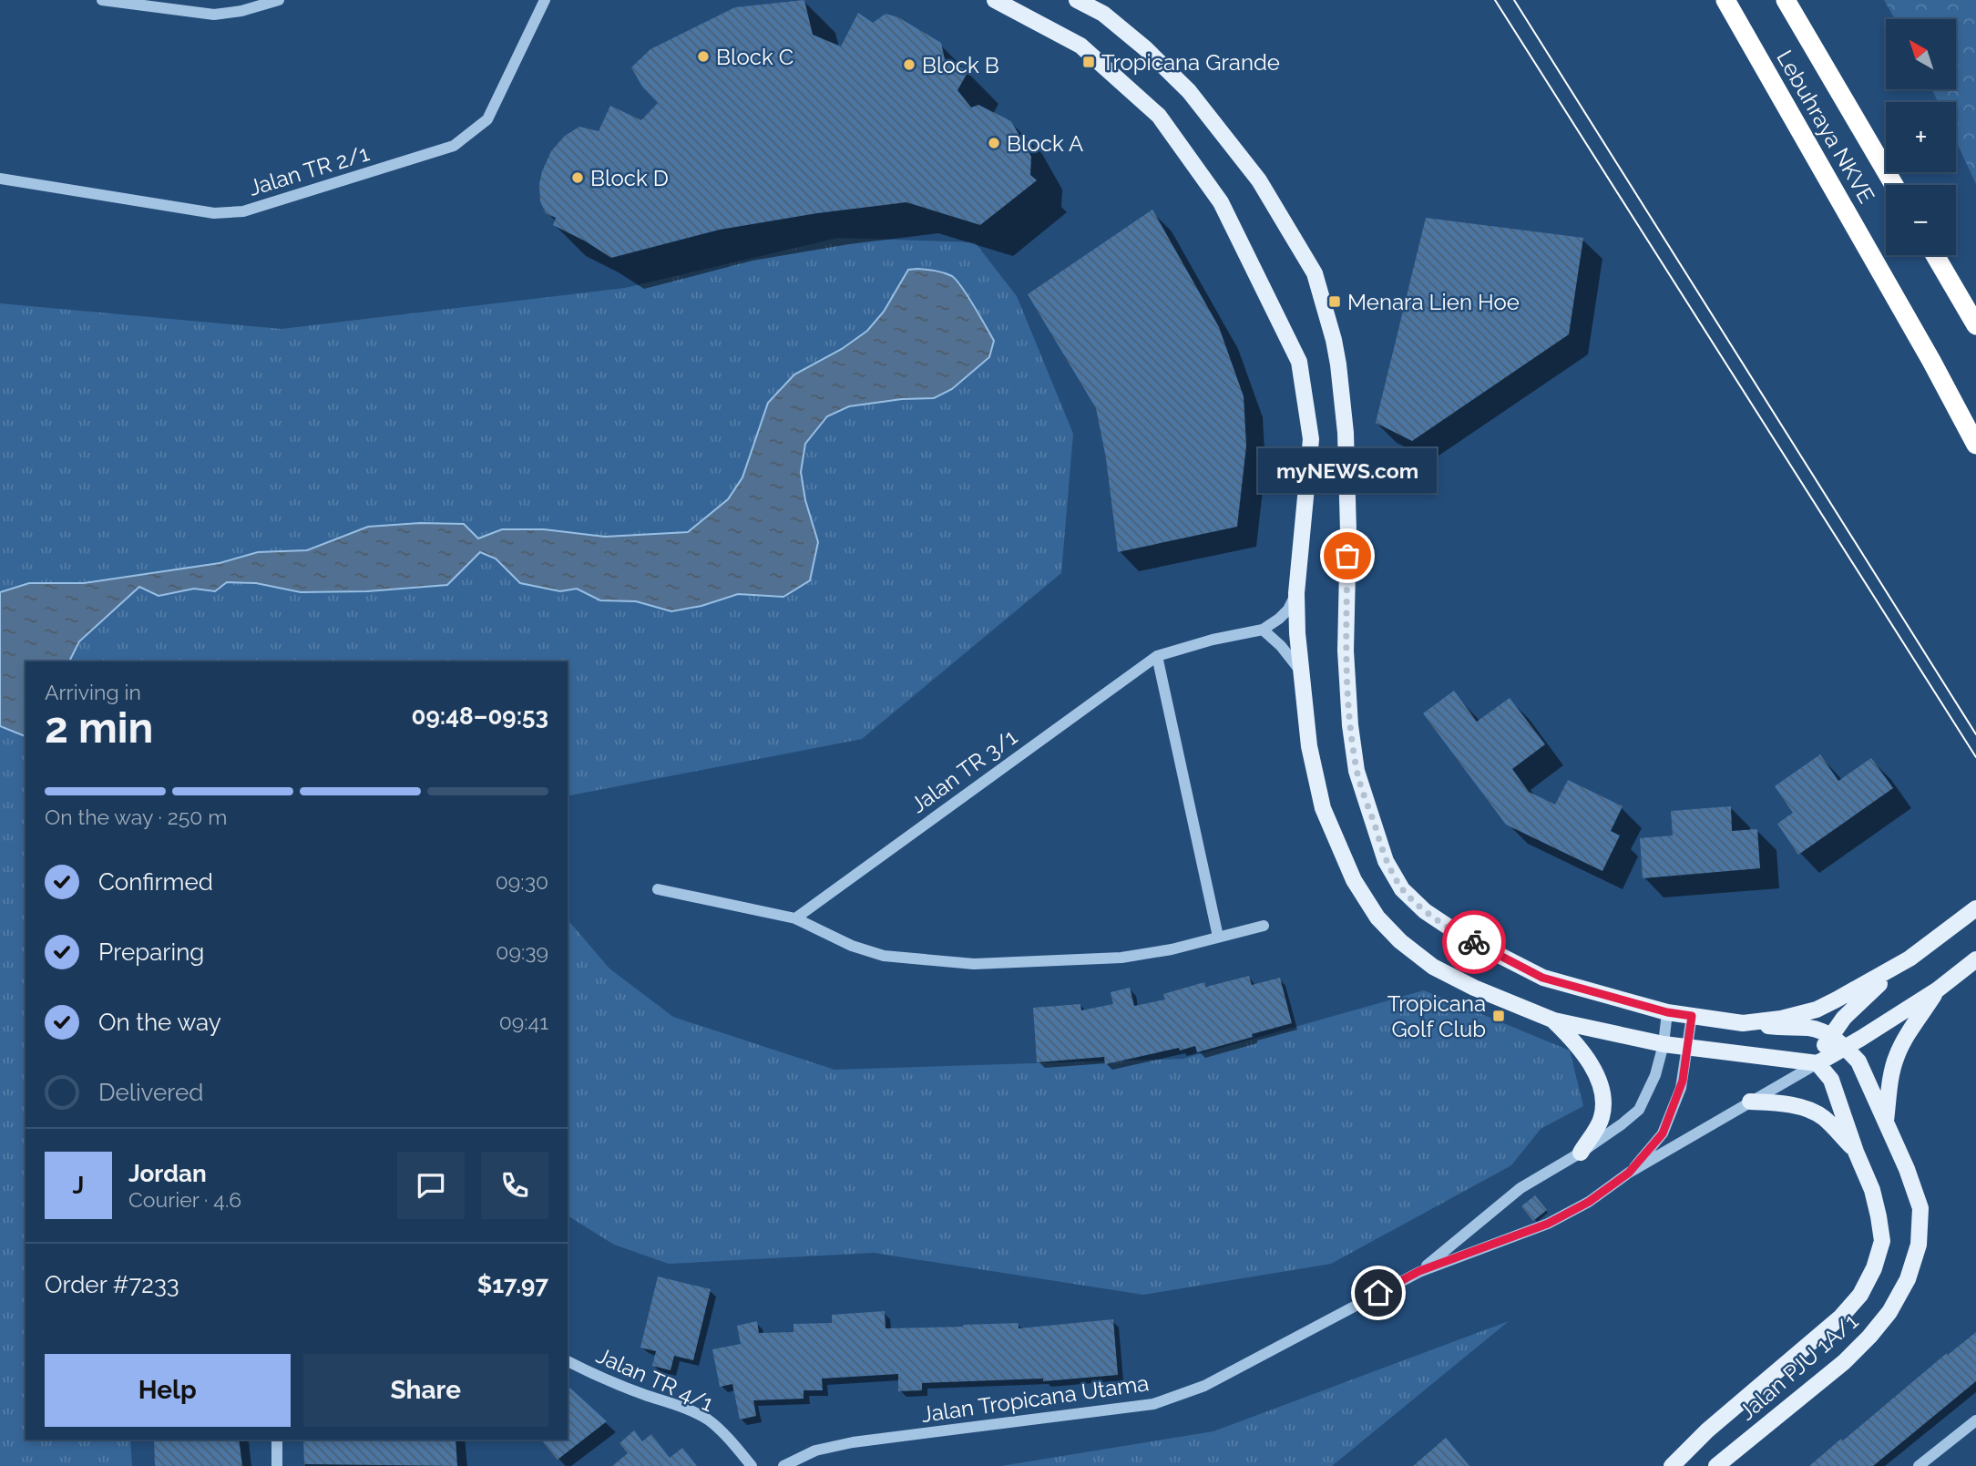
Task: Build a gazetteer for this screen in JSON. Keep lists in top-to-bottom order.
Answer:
{
  "streets": {
    "highway": ["Lebuhraya NKVE"],
    "main road": ["Jalan PJU 1A/1"],
    "street": [
      "Jalan TR 2/1",
      "Jalan TR 3/1",
      "Jalan TR 4/1",
      "Jalan Tropicana Utama"
    ]
  },
  "crossings": [
    ["Jalan PJU 1A/1", "Jalan Tropicana Utama"]
  ],
  "places": {
    "other": [
      "Block C",
      "Block B",
      "Block A",
      "Block D",
      "myNEWS.com"
    ],
    "transit": ["Tropicana Grande", "Menara Lien Hoe", "Tropicana Golf Club"]
  },
  "north": "top left",
  "page": {
    "map_buttons": ["+", "−"],
    "bubble": "myNEWS.com",
    "heading": ["2 min", "Arriving in", "09:48–09:53"],
    "panel": [
      "Jordan",
      "Courier · 4.6",
      "Order #7233",
      "$17.97"
    ],
    "bar": "On the way · 250 m",
    "list": [
      ["Confirmed", "09:30"],
      ["Preparing", "09:39"],
      ["On the way", "09:41"],
      "Delivered"
    ],
    "round": "J",
    "buttons": ["Help", "Share"]
  }
}
